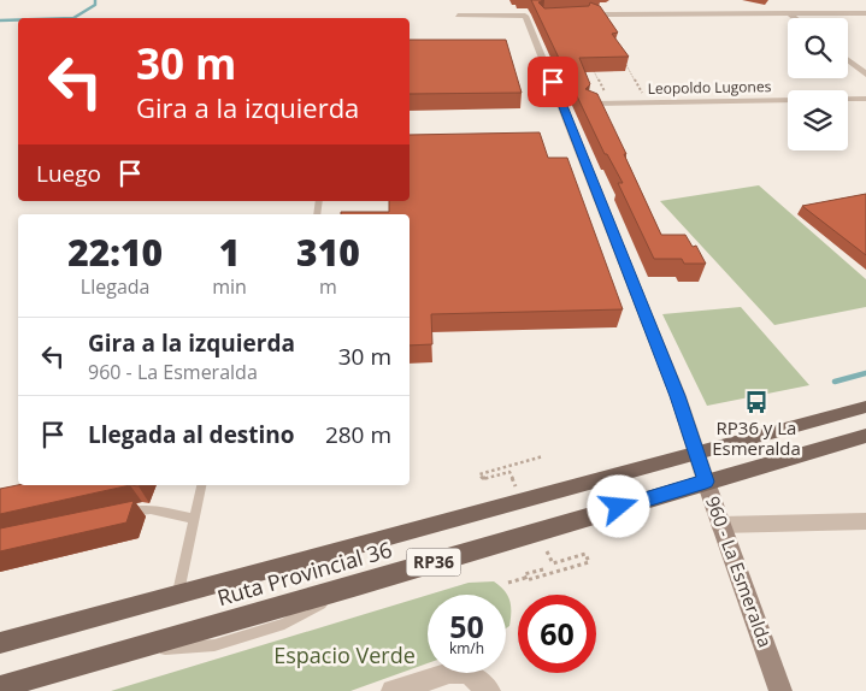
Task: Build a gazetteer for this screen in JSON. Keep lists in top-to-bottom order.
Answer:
{
  "streets": {
    "main road": ["RP36", "Ruta Provincial 36"],
    "street": ["Leopoldo Lugones", "960 - La Esmeralda"]
  },
  "crossings": [
    ["960 - La Esmeralda", "Ruta Provincial 36"]
  ],
  "parks": ["Espacio Verde"],
  "places": {
    "bus stop": ["RP36 y La Esmeralda"]
  },
  "page": {
    "turn": ["30 m", "Gira a la izquierda"],
    "then": "Luego",
    "eta": [
      "22:10",
      "Llegada",
      "1",
      "min",
      "310",
      "m"
    ],
    "list": [
      {
        "name": "Gira a la izquierda",
        "note": "960 - La Esmeralda",
        "value": "30 m"
      },
      {
        "name": "Llegada al destino",
        "value": "280 m"
      }
    ],
    "speed": "50 km/h",
    "limit": "60"
  }
}
